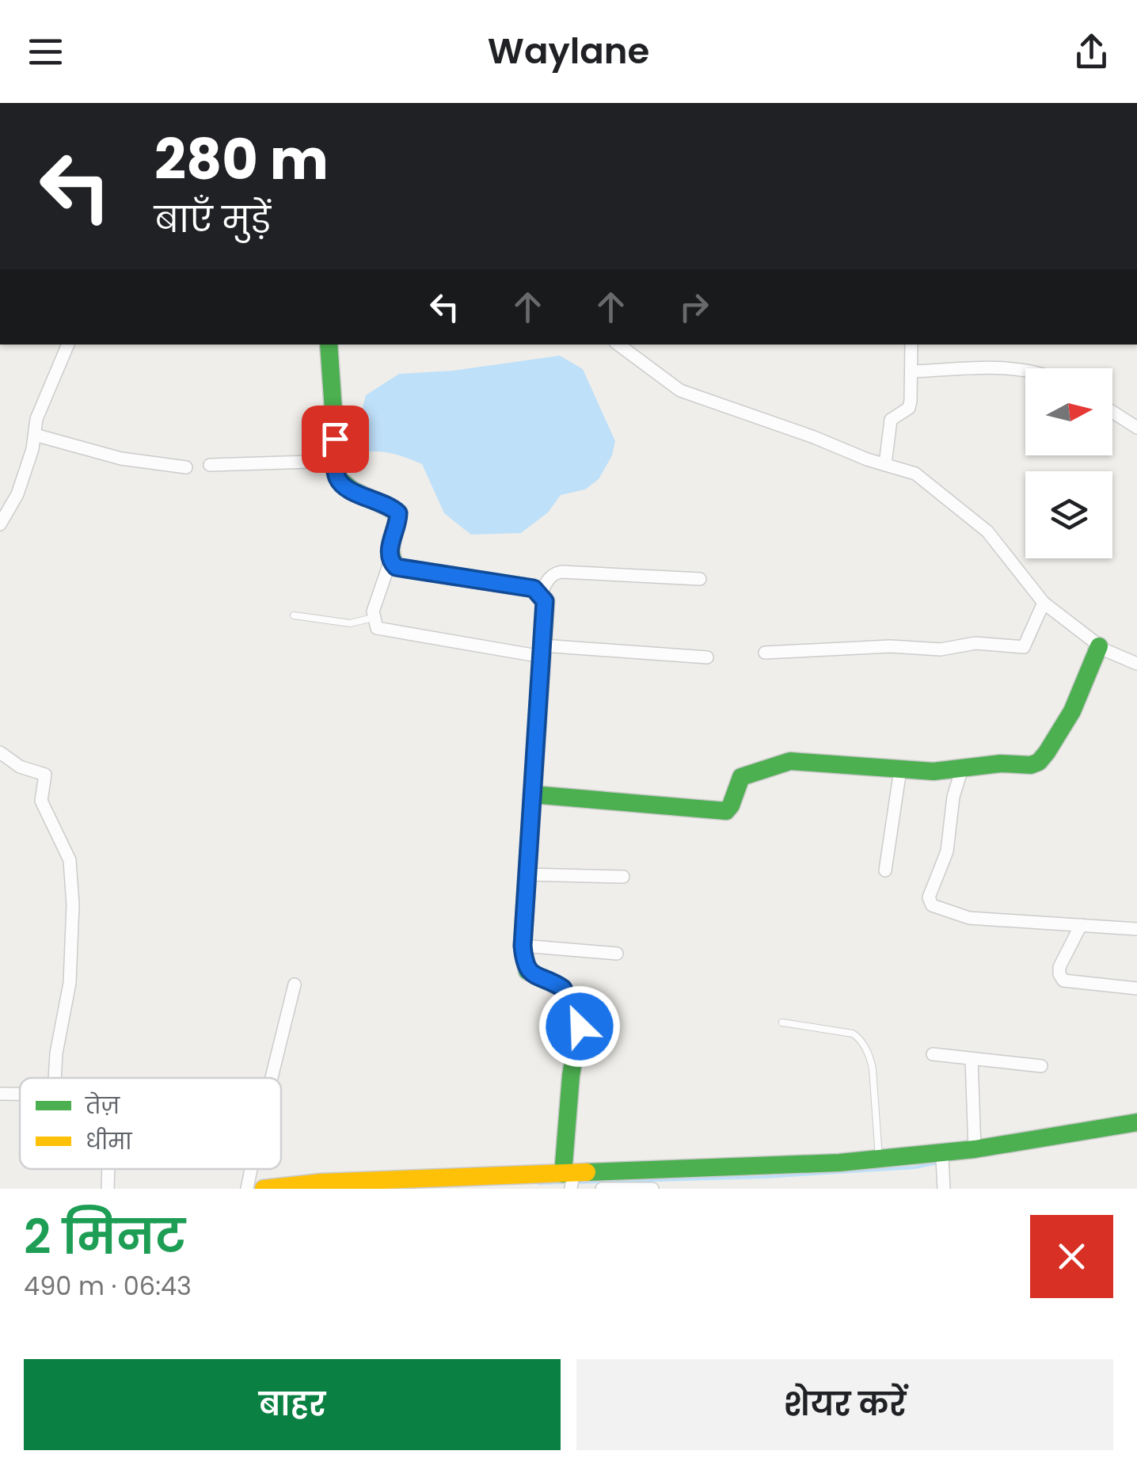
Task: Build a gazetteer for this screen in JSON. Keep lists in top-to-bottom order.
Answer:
{
  "legend": ["तेज़", "धीमा"],
  "north": "right",
  "page": {
    "header": "Waylane",
    "turn": ["280 m", "बाएँ मुड़ें"],
    "heading": ["2 मिनट", "490 m · 06:43"],
    "buttons": ["बाहर", "शेयर करें"]
  }
}
